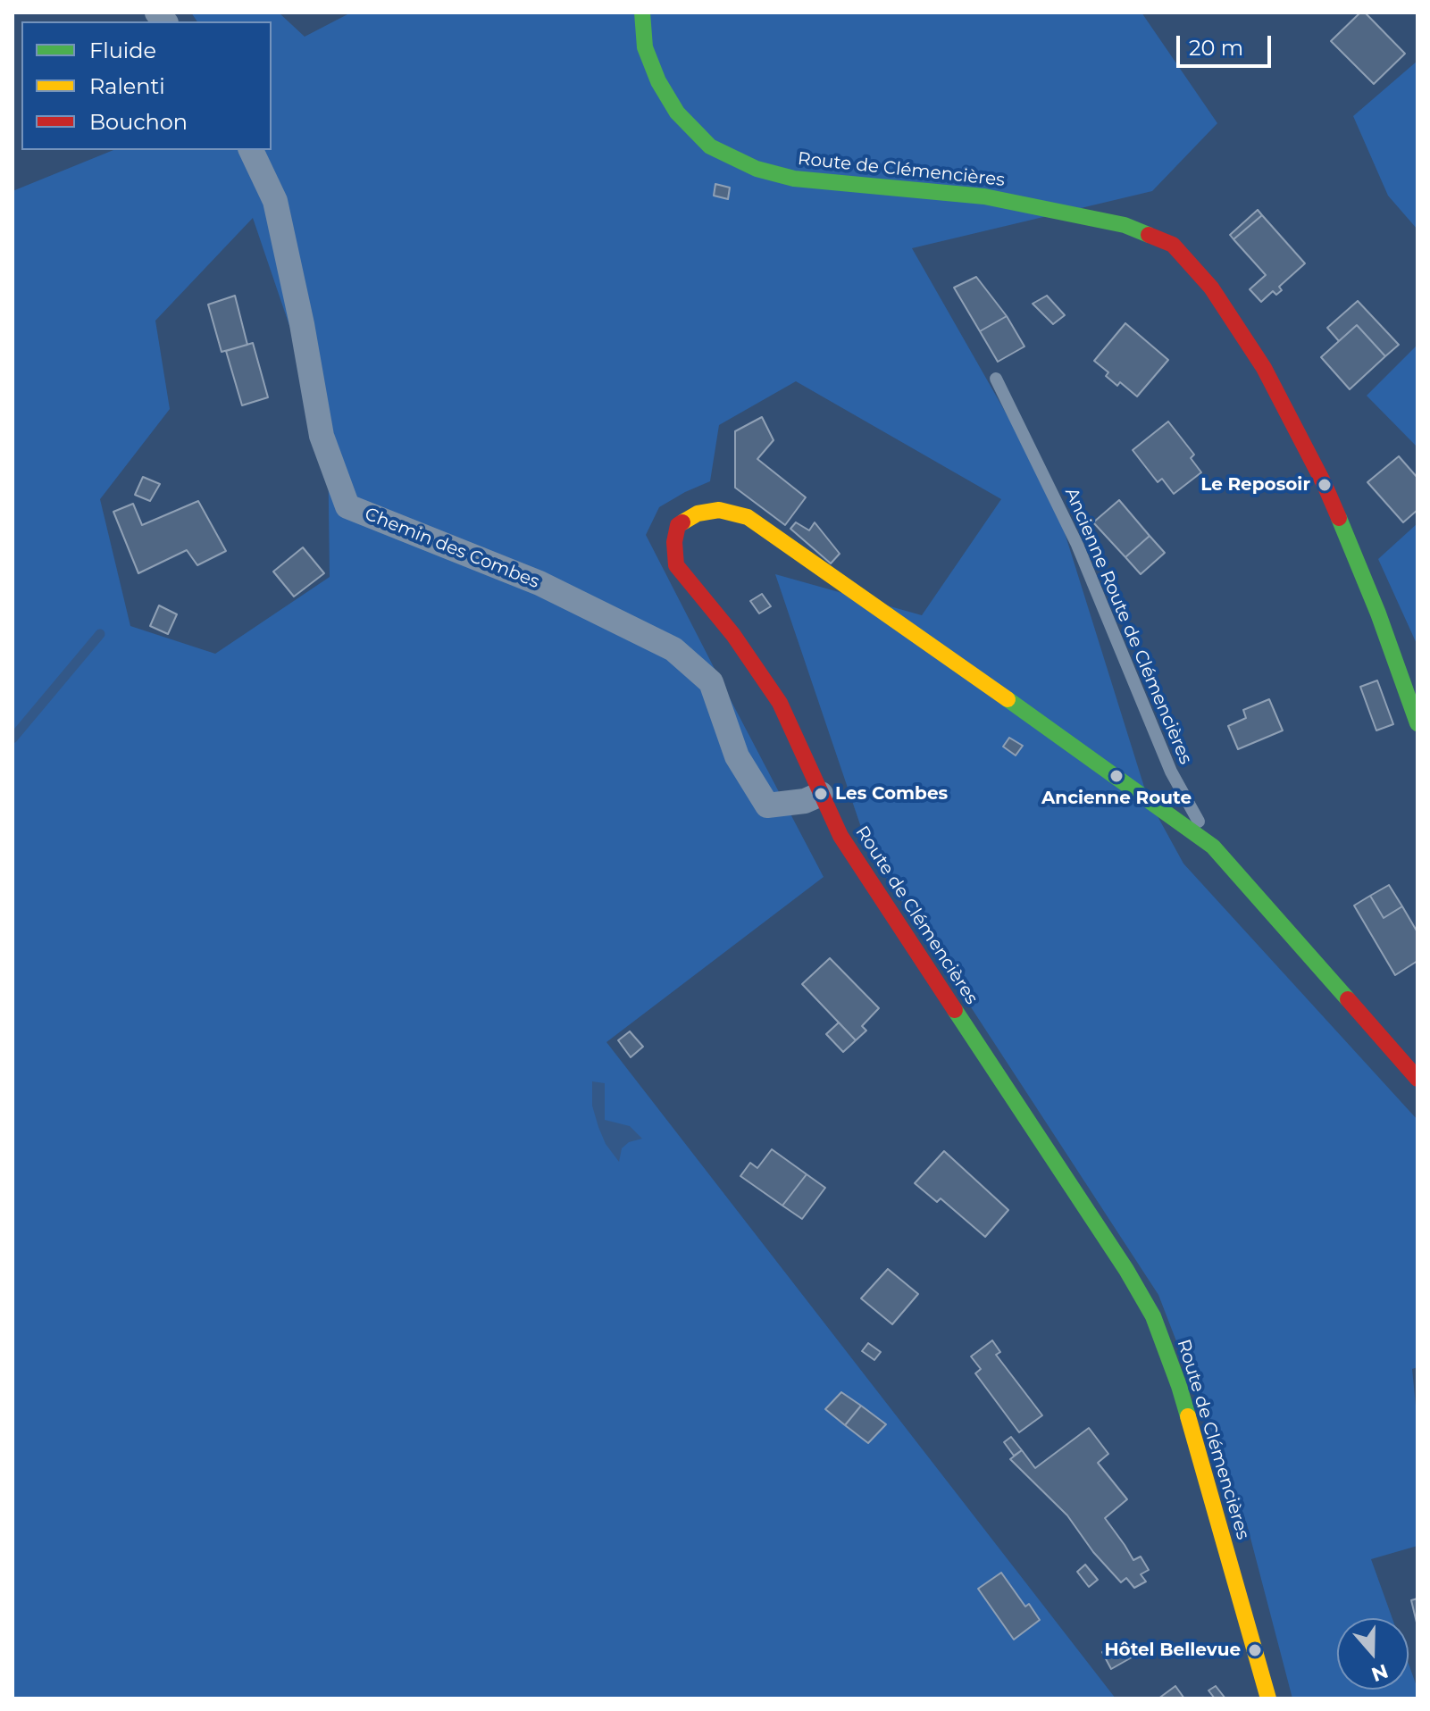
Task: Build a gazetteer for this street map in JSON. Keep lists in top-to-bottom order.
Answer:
{
  "streets": {
    "street": ["Route de Clémencières", "Chemin des Combes"],
    "lane": ["Ancienne Route de Clémencières"]
  },
  "crossings": [
    ["Route de Clémencières", "Chemin des Combes"],
    ["Route de Clémencières", "Ancienne Route de Clémencières"]
  ],
  "places": [
    "Le Reposoir",
    "Ancienne Route",
    "Les Combes",
    "Hôtel Bellevue"
  ],
  "legend": ["Fluide", "Ralenti", "Bouchon"],
  "scale_bar": "20 m",
  "north": "bottom"
}
